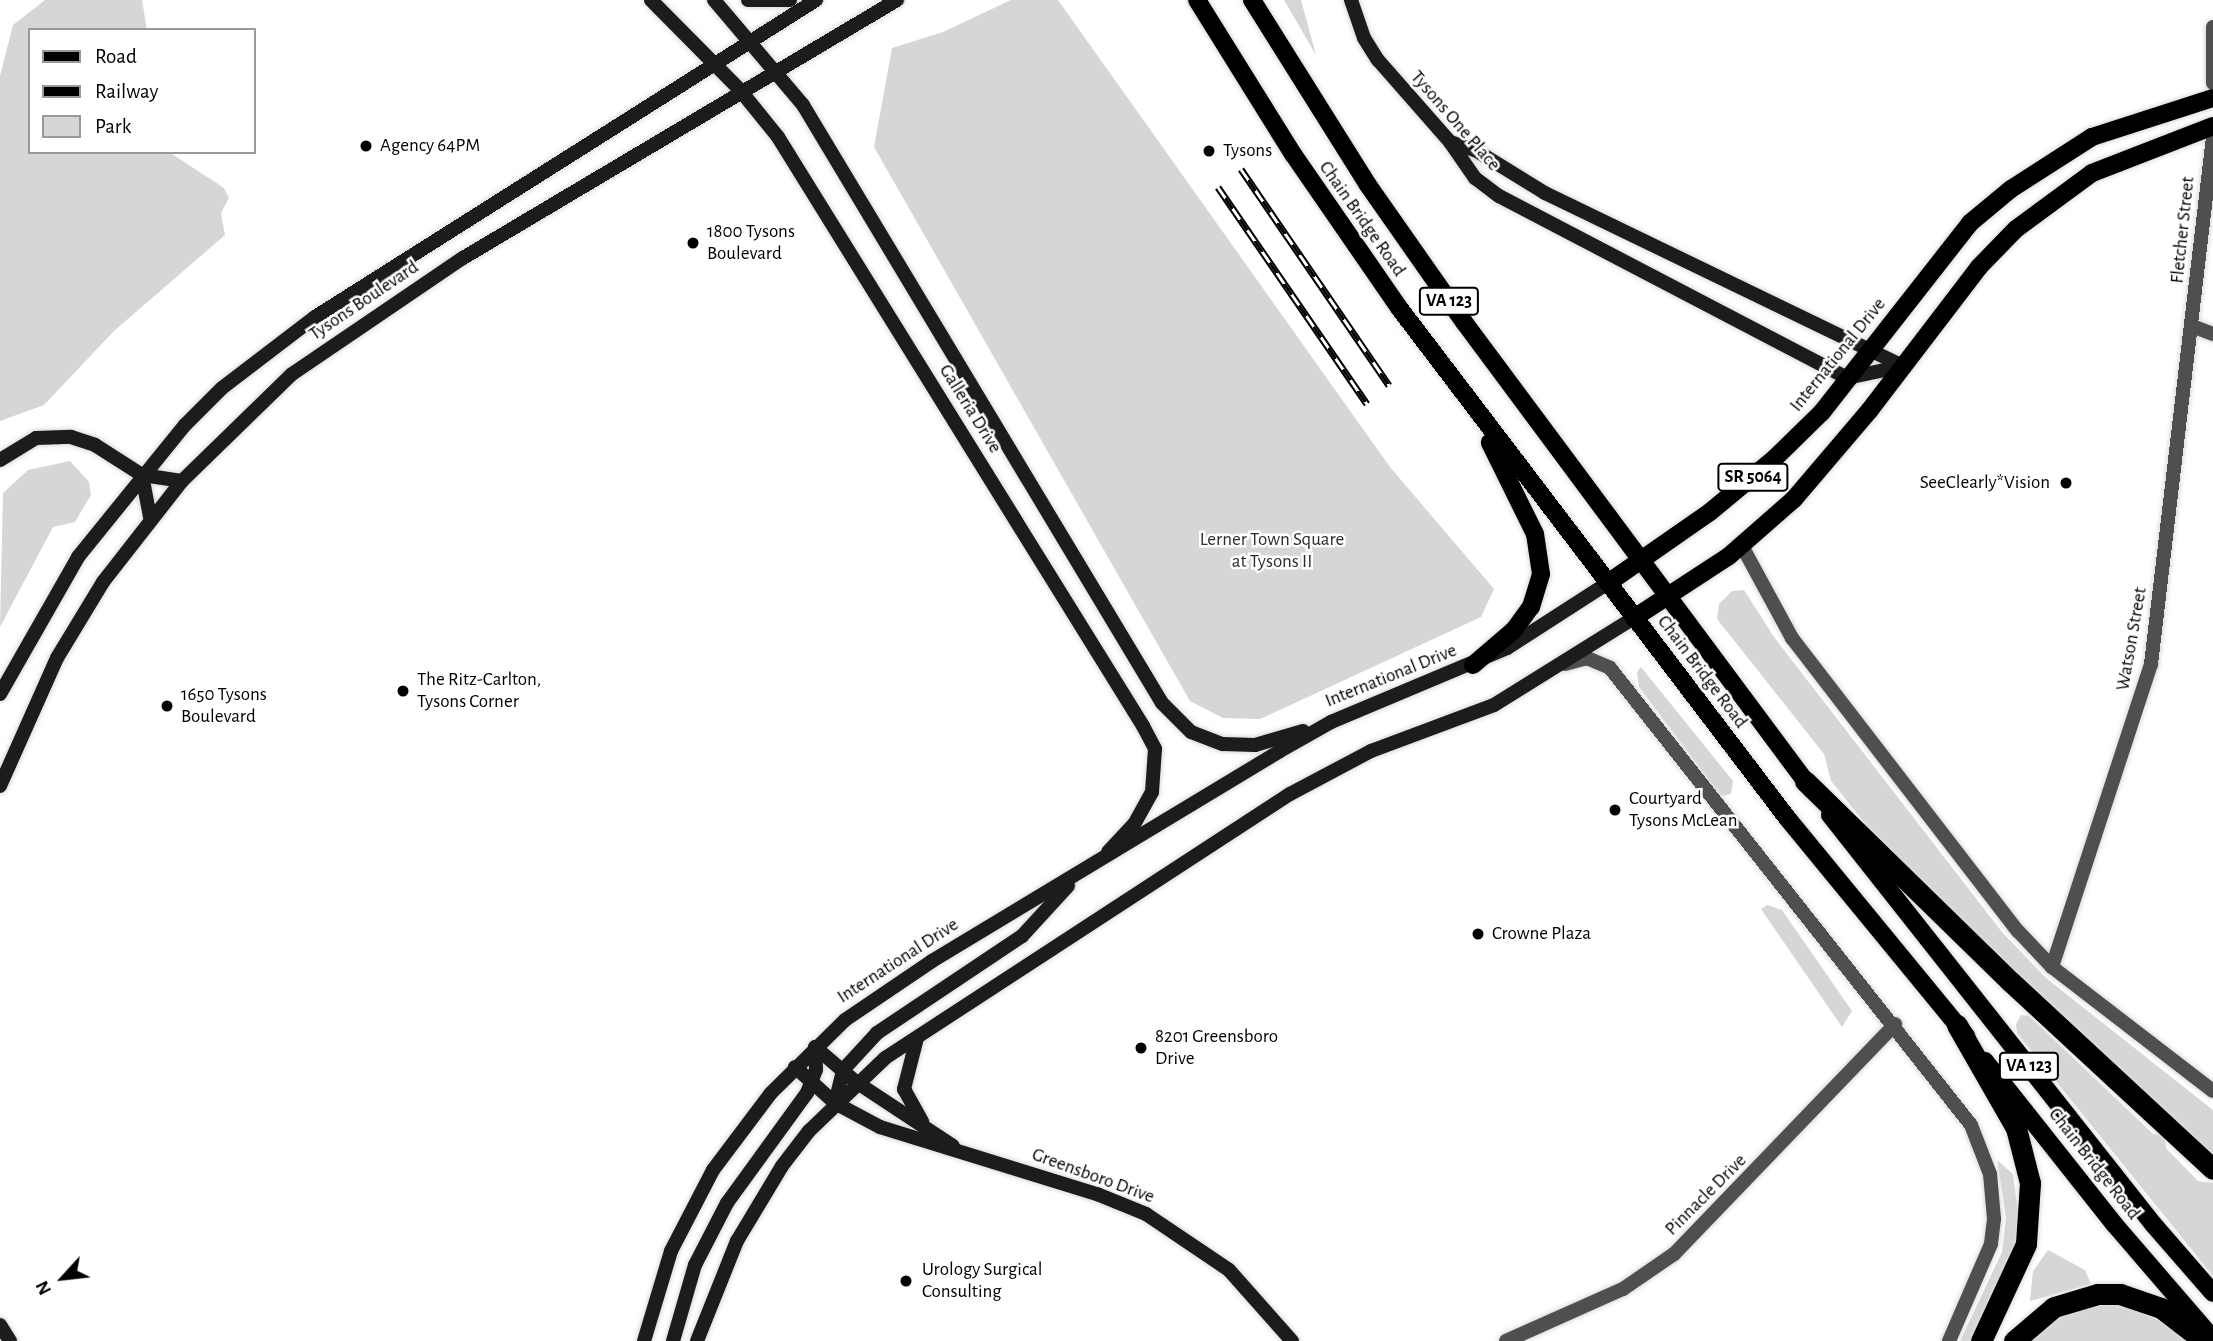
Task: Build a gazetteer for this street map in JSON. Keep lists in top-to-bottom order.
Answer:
{
  "streets": {
    "main road": [
      "Chain Bridge Road",
      "VA 123",
      "International Drive",
      "SR 5064"
    ],
    "street": [
      "Tysons One Place",
      "Fletcher Street",
      "Tysons Boulevard",
      "Galleria Drive",
      "Watson Street",
      "Greensboro Drive",
      "Pinnacle Drive"
    ]
  },
  "crossings": [
    ["Tysons One Place", "International Drive"],
    ["Chain Bridge Road", "International Drive"],
    ["Chain Bridge Road", "SR 5064"],
    ["Fletcher Street", "Watson Street"],
    ["Tysons Boulevard", "Galleria Drive"],
    ["International Drive", "Galleria Drive"],
    ["International Drive", "Greensboro Drive"]
  ],
  "parks": ["Lerner Town Square at Tysons II"],
  "places": [
    "Agency 64PM",
    "Tysons",
    "1800 Tysons Boulevard",
    "SeeClearly*Vision",
    "The Ritz-Carlton, Tysons Corner",
    "1650 Tysons Boulevard",
    "Courtyard Tysons McLean",
    "Crowne Plaza",
    "8201 Greensboro Drive",
    "Urology Surgical Consulting"
  ],
  "legend": ["Road", "Railway", "Park"],
  "north": "bottom left"
}
